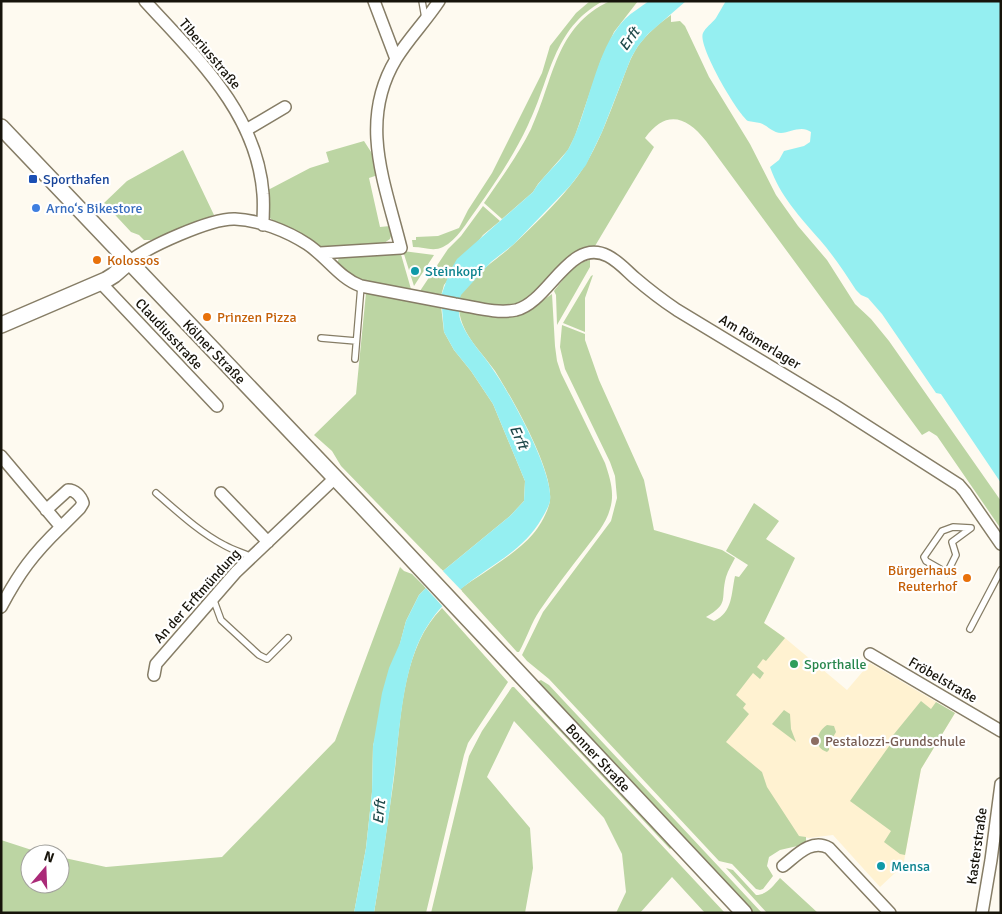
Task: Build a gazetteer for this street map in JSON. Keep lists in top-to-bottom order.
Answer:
{
  "streets": {
    "main road": ["Kölner Straße", "Bonner Straße"],
    "street": [
      "Tiberiusstraße",
      "Claudiusstraße",
      "Am Römerlager",
      "An der Erftmündung",
      "Fröbelstraße",
      "Kasterstraße"
    ]
  },
  "crossings": [
    ["Kölner Straße", "An der Erftmündung"],
    ["Kölner Straße", "Bonner Straße"]
  ],
  "water": ["Erft"],
  "places": {
    "transit": ["Sporthafen"],
    "other": [
      "Arno‘s Bikestore",
      "Kolossos",
      "Steinkopf",
      "Prinzen Pizza",
      "Bürgerhaus Reuterhof",
      "Sporthalle",
      "Pestalozzi-Grundschule",
      "Mensa"
    ]
  },
  "north": "top"
}
